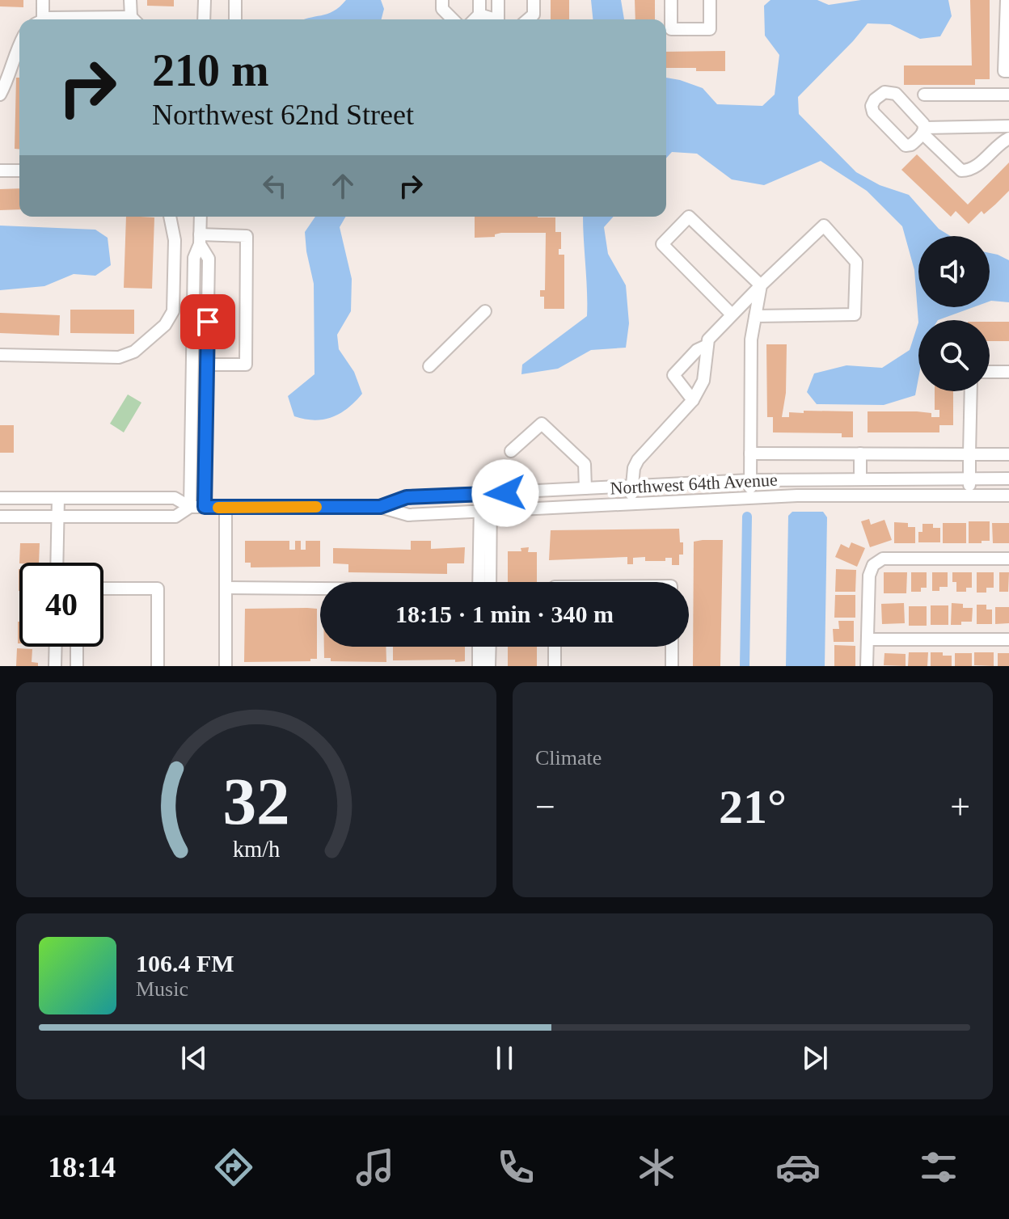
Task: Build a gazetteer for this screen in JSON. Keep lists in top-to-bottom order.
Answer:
{
  "streets": {
    "street": ["Northwest 64th Avenue"]
  },
  "page": {
    "turn": ["210 m", "Northwest 62nd Street"],
    "limit": "40",
    "trip": "18:15 · 1 min · 340 m",
    "tile": "Climate",
    "heat": ["−", "21°", "+"],
    "song": ["106.4 FM", "Music"],
    "tabs": "18:14",
    "gauge": ["32", "km/h"]
  }
}
